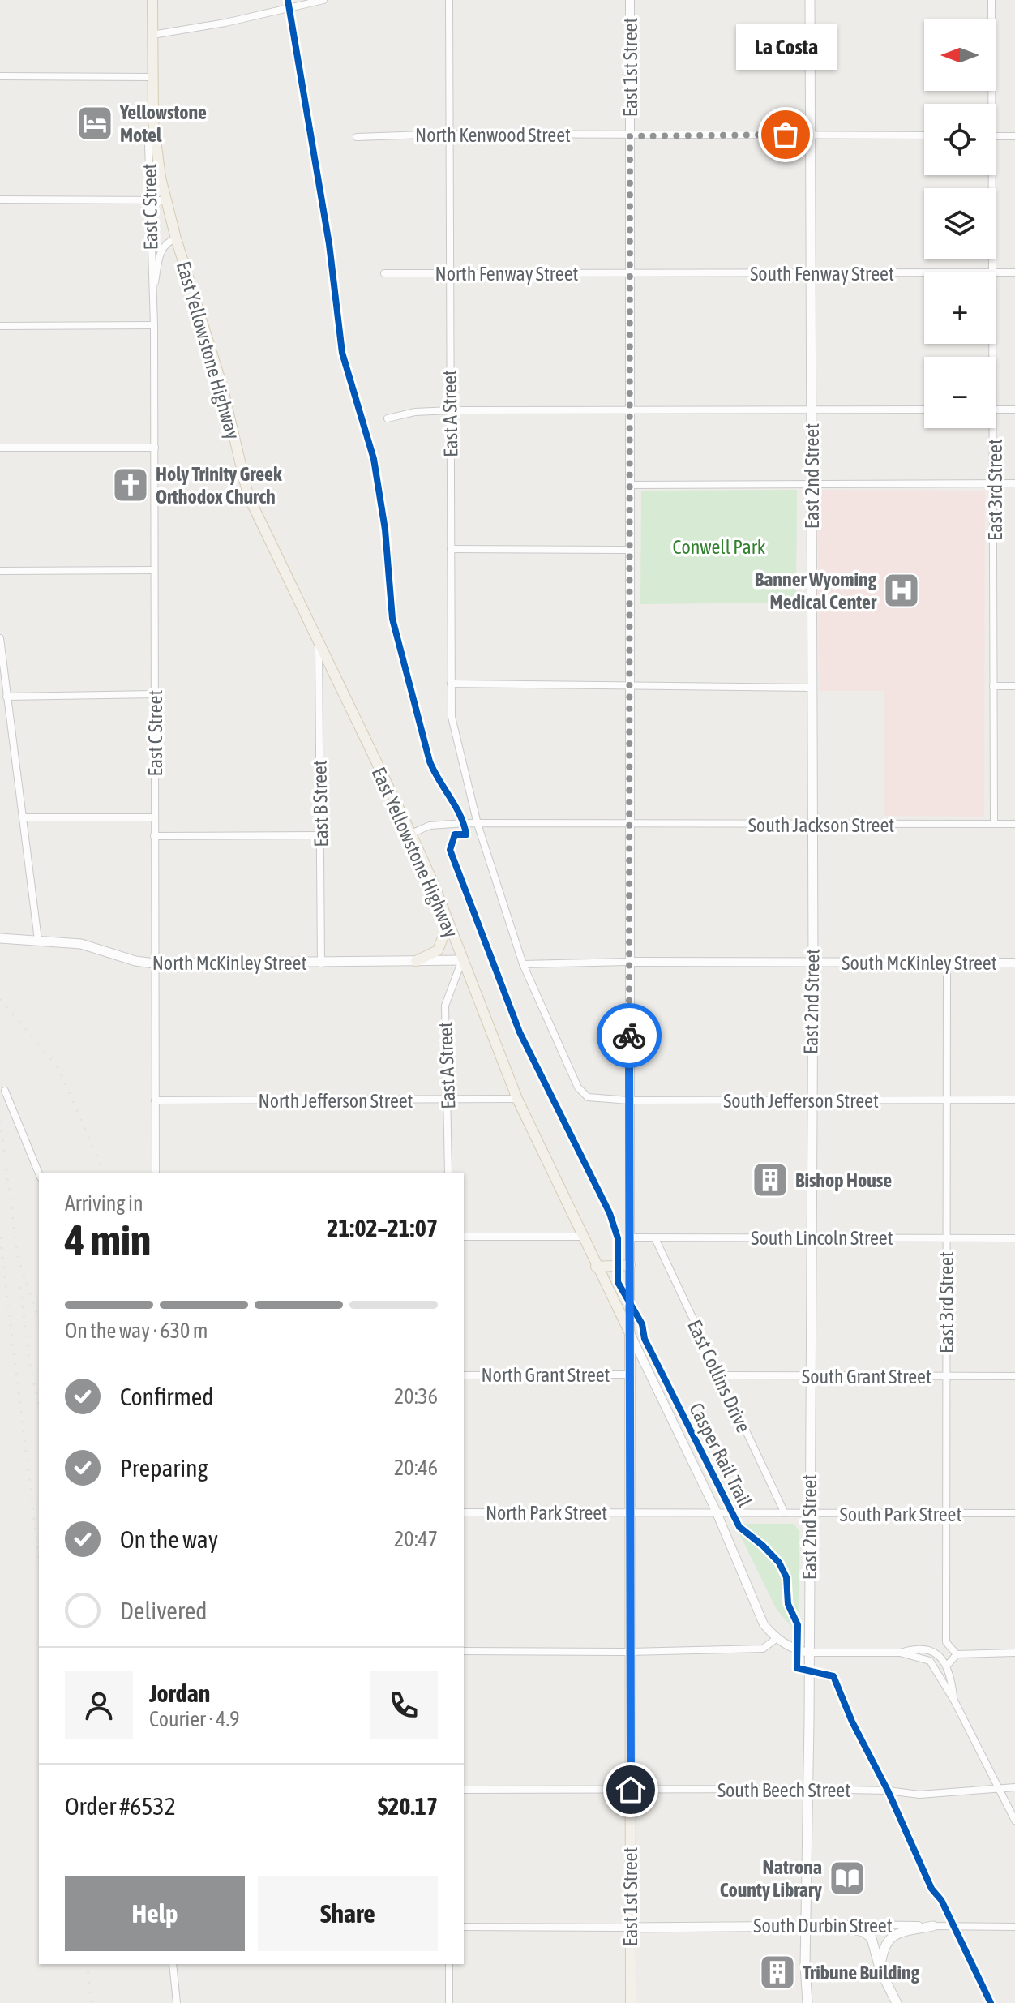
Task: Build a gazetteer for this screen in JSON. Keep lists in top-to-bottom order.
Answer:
{
  "streets": {
    "main road": [
      "East 1st Street",
      "East Yellowstone Highway",
      "East 2nd Street",
      "North McKinley Street",
      "South Durbin Street"
    ],
    "street": [
      "North Kenwood Street",
      "East C Street",
      "North Fenway Street",
      "South Fenway Street",
      "East A Street",
      "East 3rd Street",
      "East B Street",
      "South Jackson Street",
      "South McKinley Street",
      "North Jefferson Street",
      "South Jefferson Street",
      "South Lincoln Street",
      "North Grant Street",
      "East Collins Drive",
      "South Grant Street",
      "North Park Street",
      "South Park Street",
      "South Beech Street"
    ],
    "cycle path": ["Casper Rail Trail"]
  },
  "crossings": [
    ["East 1st Street", "North Kenwood Street"],
    ["East 1st Street", "North Fenway Street"],
    ["East 1st Street", "South Fenway Street"],
    ["East 1st Street", "East Yellowstone Highway"],
    ["East 1st Street", "South Jackson Street"],
    ["East 1st Street", "South McKinley Street"],
    ["East 1st Street", "South Jefferson Street"],
    ["East 1st Street", "South Lincoln Street"],
    ["East 1st Street", "North Grant Street"],
    ["East 1st Street", "North Park Street"],
    ["East 1st Street", "South Park Street"],
    ["East 1st Street", "South Beech Street"],
    ["East 1st Street", "South Durbin Street"],
    ["North Kenwood Street", "East A Street"],
    ["North Kenwood Street", "East 2nd Street"],
    ["East C Street", "East Yellowstone Highway"],
    ["East C Street", "North McKinley Street"],
    ["East C Street", "North Jefferson Street"],
    ["North Fenway Street", "South Fenway Street"],
    ["North Fenway Street", "East A Street"],
    ["South Fenway Street", "East 2nd Street"],
    ["East Yellowstone Highway", "East A Street"],
    ["East Yellowstone Highway", "East B Street"],
    ["East Yellowstone Highway", "South Jackson Street"],
    ["East Yellowstone Highway", "North McKinley Street"],
    ["East Yellowstone Highway", "North Jefferson Street"],
    ["East Yellowstone Highway", "South Park Street"],
    ["East A Street", "South Jackson Street"],
    ["East A Street", "North McKinley Street"],
    ["East A Street", "North Jefferson Street"],
    ["East 2nd Street", "South Jackson Street"],
    ["East 2nd Street", "South McKinley Street"],
    ["East 2nd Street", "South Jefferson Street"],
    ["East 2nd Street", "South Lincoln Street"],
    ["East 2nd Street", "South Grant Street"],
    ["East 2nd Street", "South Park Street"],
    ["East 2nd Street", "South Beech Street"],
    ["East 2nd Street", "South Durbin Street"],
    ["East 3rd Street", "South Jackson Street"],
    ["East 3rd Street", "South McKinley Street"],
    ["East 3rd Street", "South Jefferson Street"],
    ["East 3rd Street", "South Lincoln Street"],
    ["East 3rd Street", "South Grant Street"],
    ["East 3rd Street", "South Park Street"],
    ["East B Street", "North McKinley Street"],
    ["South Lincoln Street", "East Collins Drive"],
    ["East Collins Drive", "South Grant Street"],
    ["East Collins Drive", "South Park Street"],
    ["North Park Street", "South Park Street"]
  ],
  "parks": ["Conwell Park"],
  "places": {
    "hotel": ["Yellowstone Motel"],
    "other": ["La Costa"],
    "church": ["Holy Trinity Greek Orthodox Church"],
    "hospital": ["Banner Wyoming Medical Center"],
    "building": ["Bishop House", "Tribune Building"],
    "library": ["Natrona County Library"]
  },
  "north": "left",
  "page": {
    "map_buttons": ["+", "−"],
    "bubble": "La Costa",
    "heading": ["4 min", "Arriving in", "21:02–21:07"],
    "panel": [
      "Jordan",
      "Courier · 4.9",
      "Order #6532",
      "$20.17"
    ],
    "bar": "On the way · 630 m",
    "list": [
      ["Confirmed", "20:36"],
      ["Preparing", "20:46"],
      ["On the way", "20:47"],
      "Delivered"
    ],
    "buttons": ["Help", "Share"]
  }
}
